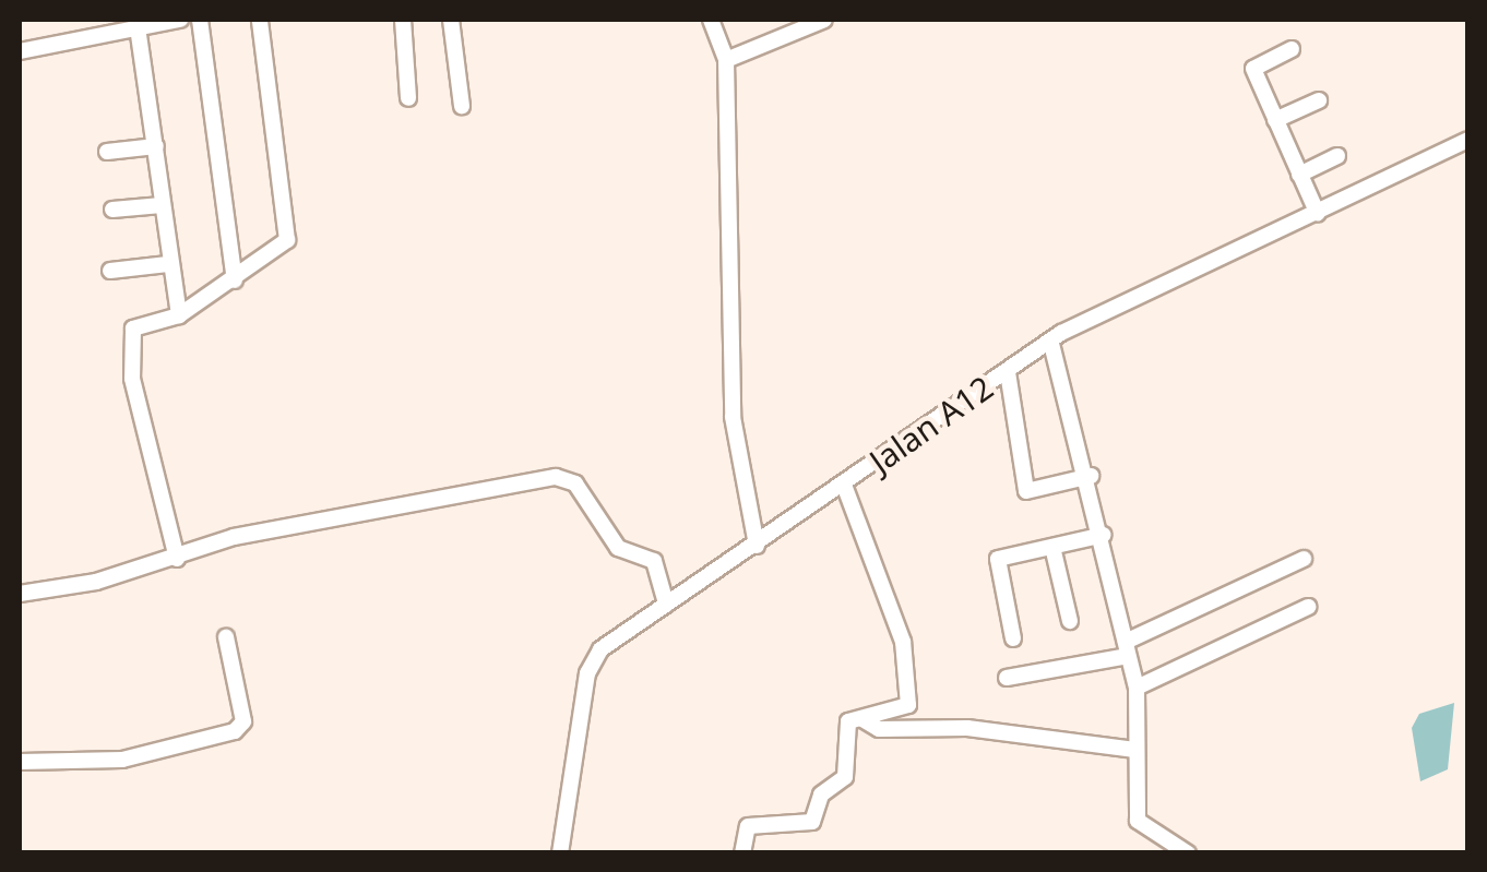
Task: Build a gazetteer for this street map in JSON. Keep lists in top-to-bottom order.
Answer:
{
  "streets": {
    "street": ["Jalan A12"]
  }
}
